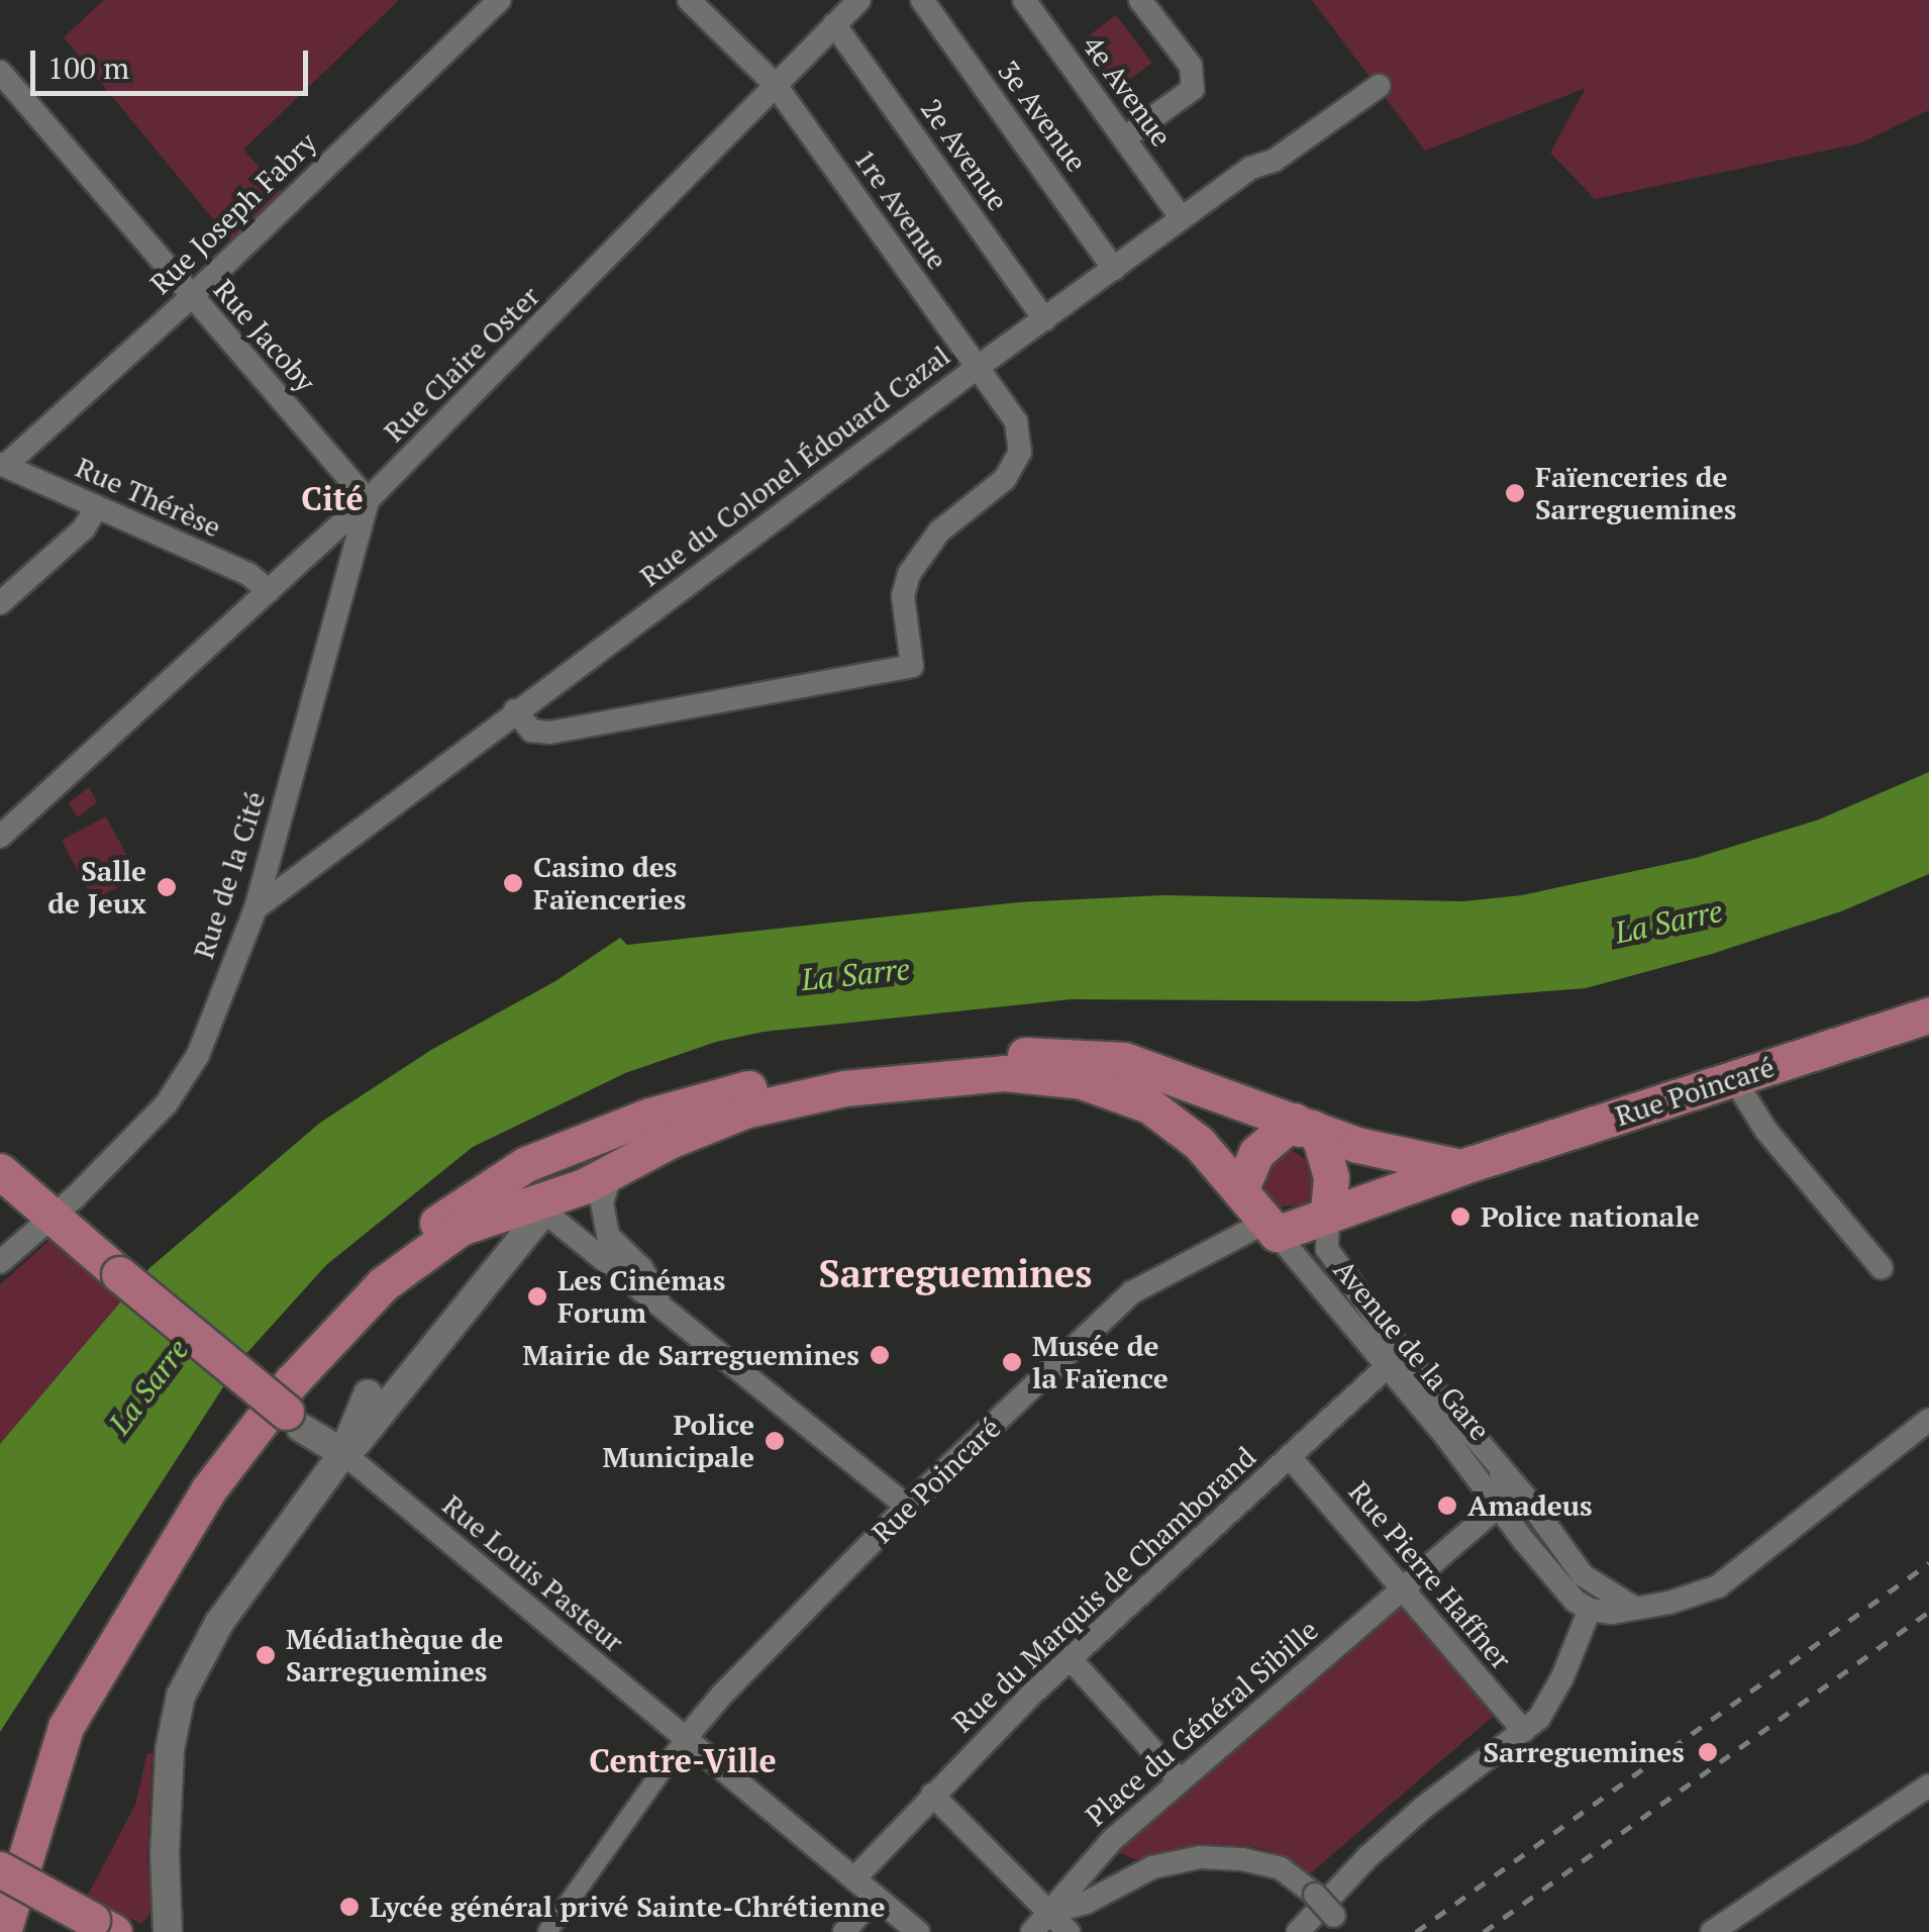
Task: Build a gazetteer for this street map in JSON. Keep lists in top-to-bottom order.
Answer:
{
  "streets": {
    "main road": ["Rue Poincaré"],
    "street": [
      "4e Avenue",
      "3e Avenue",
      "2e Avenue",
      "1re Avenue",
      "Rue Joseph Fabry",
      "Rue Jacoby",
      "Rue Claire Oster",
      "Rue du Colonel Édouard Cazal",
      "Rue Thérèse",
      "Rue de la Cité",
      "Avenue de la Gare",
      "Rue Louis Pasteur",
      "Rue Pierre Haffner",
      "Rue du Marquis de Chamborand",
      "Place du Général Sibille"
    ]
  },
  "crossings": [
    ["4e Avenue", "Rue du Colonel Édouard Cazal"],
    ["3e Avenue", "Rue du Colonel Édouard Cazal"],
    ["2e Avenue", "Rue Claire Oster"],
    ["2e Avenue", "Rue du Colonel Édouard Cazal"],
    ["1re Avenue", "Rue Claire Oster"],
    ["1re Avenue", "Rue du Colonel Édouard Cazal"],
    ["Rue Joseph Fabry", "Rue Jacoby"],
    ["Rue Joseph Fabry", "Rue Thérèse"],
    ["Rue Jacoby", "Rue Claire Oster"],
    ["Rue Jacoby", "Rue de la Cité"],
    ["Rue Claire Oster", "Rue Thérèse"],
    ["Rue Claire Oster", "Rue de la Cité"],
    ["Rue du Colonel Édouard Cazal", "Rue de la Cité"],
    ["Rue Poincaré", "Avenue de la Gare"],
    ["Rue Poincaré", "Rue Louis Pasteur"],
    ["Avenue de la Gare", "Rue du Marquis de Chamborand"],
    ["Avenue de la Gare", "Place du Général Sibille"],
    ["Rue Louis Pasteur", "Rue du Marquis de Chamborand"],
    ["Rue Pierre Haffner", "Rue du Marquis de Chamborand"],
    ["Rue Pierre Haffner", "Place du Général Sibille"]
  ],
  "districts": ["Cité", "Sarreguemines", "Centre-Ville"],
  "water": ["La Sarre"],
  "places": [
    "Faïenceries de Sarreguemines",
    "Casino des Faïenceries",
    "Salle de Jeux",
    "Police nationale",
    "Les Cinémas Forum",
    "Mairie de Sarreguemines",
    "Musée de la Faïence",
    "Police Municipale",
    "Amadeus",
    "Médiathèque de Sarreguemines",
    "Sarreguemines",
    "Lycée général privé Sainte-Chrétienne"
  ],
  "scale_bar": "100 m"
}
